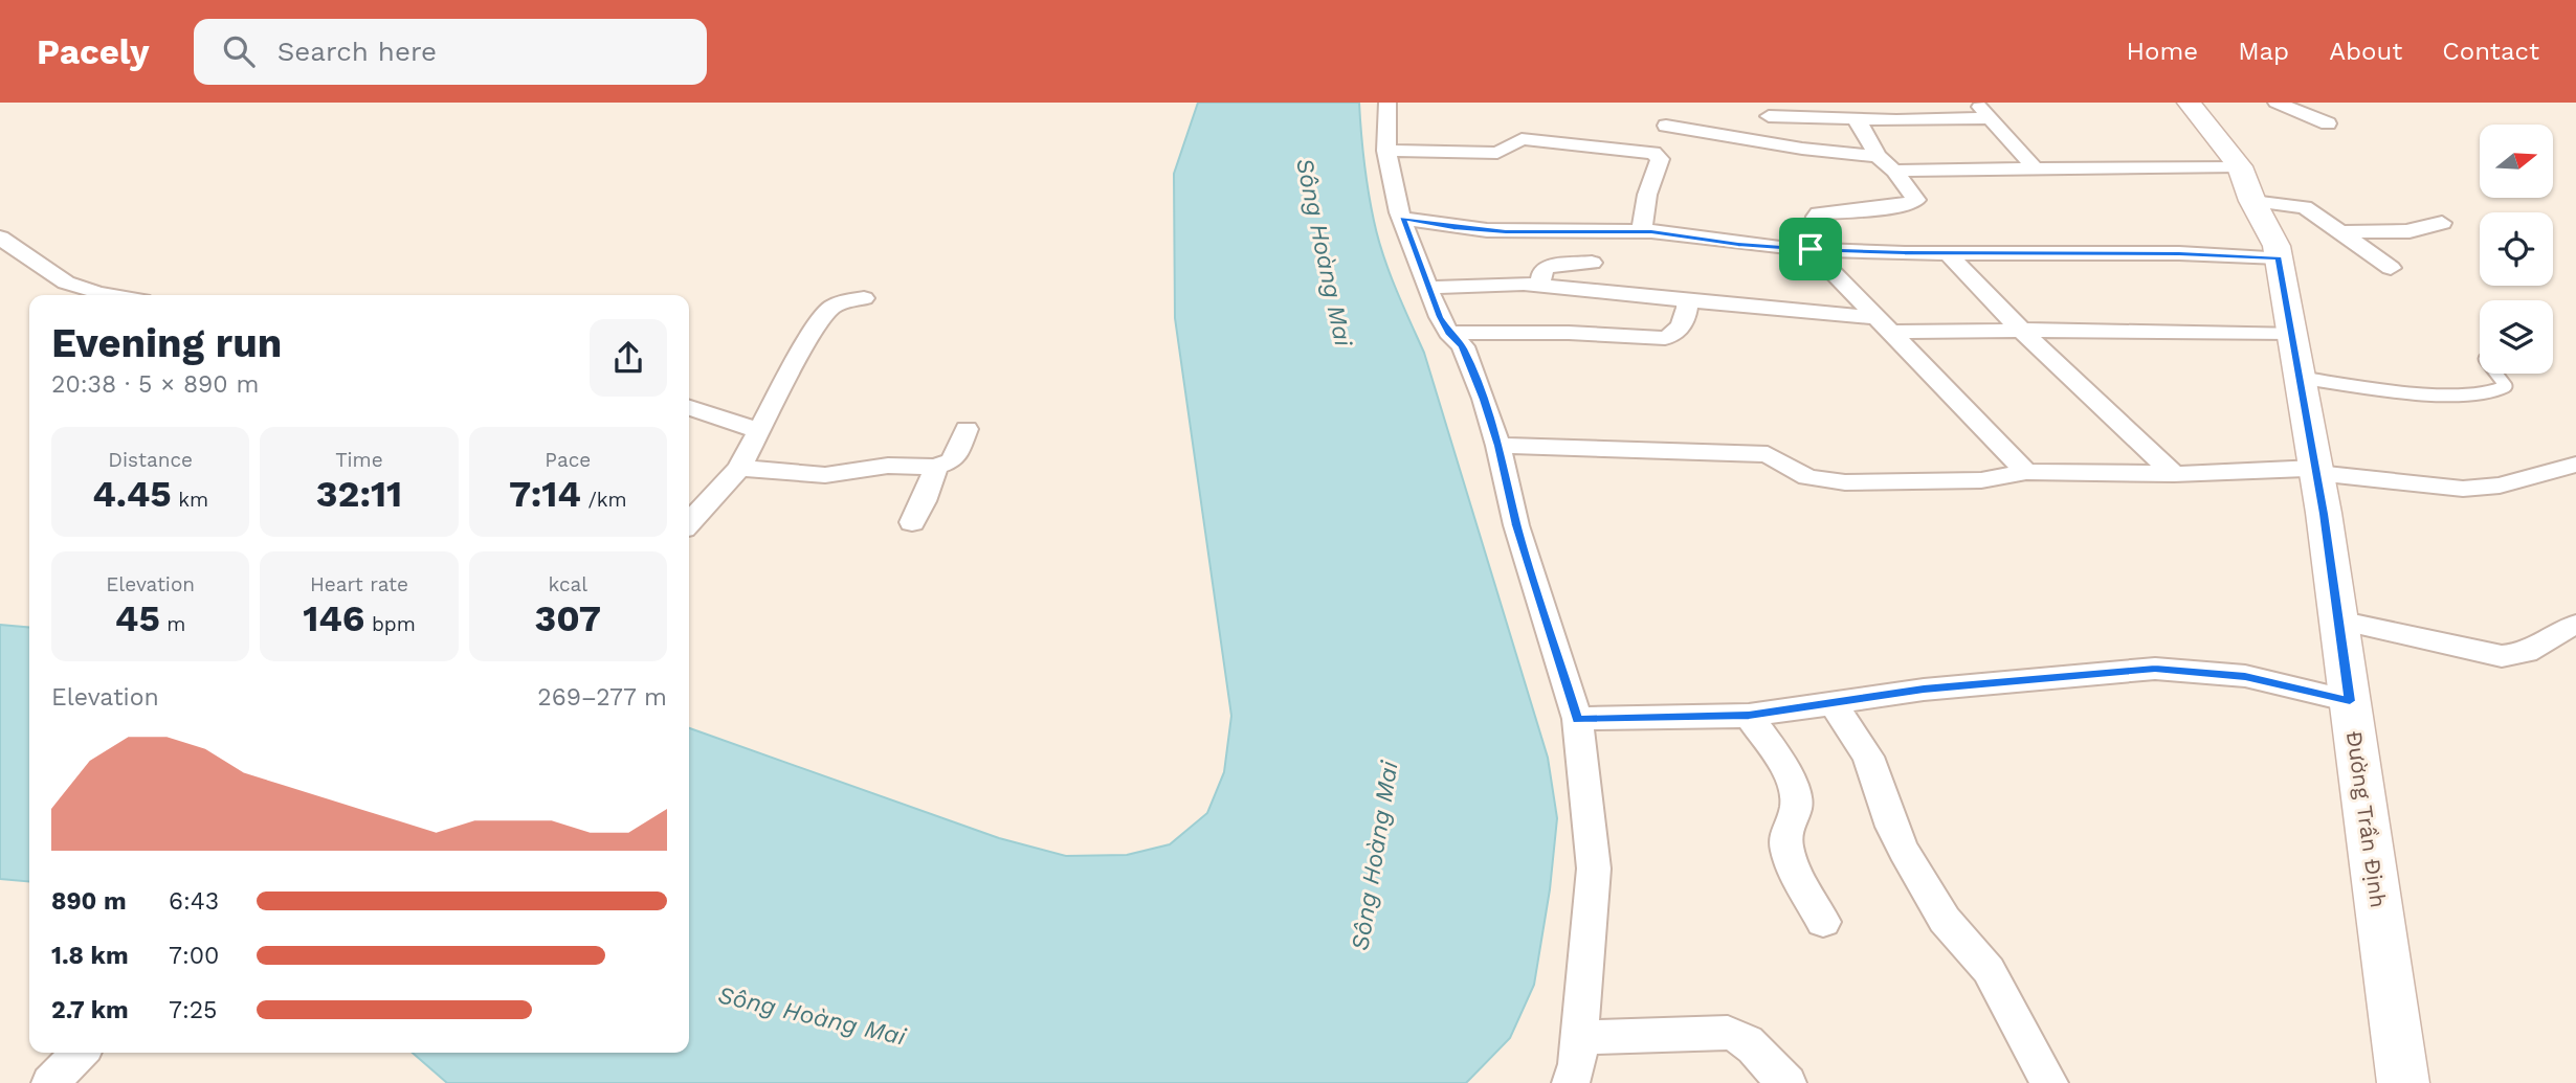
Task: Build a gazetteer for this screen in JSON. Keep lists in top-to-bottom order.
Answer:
{
  "streets": {
    "main road": ["Đường Trần Định"]
  },
  "water": ["Sông Hoàng Mai"],
  "north": "right",
  "page": {
    "header": "Pacely",
    "search": "Search here",
    "nav": [
      "Home",
      "Map",
      "About",
      "Contact"
    ],
    "heading": ["Evening run", "20:38 · 5 × 890 m"],
    "stats": [
      ["Distance", "4.45 km"],
      ["Time", "32:11"],
      ["Pace", "7:14 /km"],
      ["Elevation", "45 m"],
      ["Heart rate", "146 bpm"],
      ["kcal", "307"]
    ],
    "chart": ["Elevation", "269–277 m"],
    "list": [
      {
        "name": "890 m",
        "note": "6:43"
      },
      {
        "name": "1.8 km",
        "note": "7:00"
      },
      {
        "name": "2.7 km",
        "note": "7:25"
      }
    ]
  }
}
